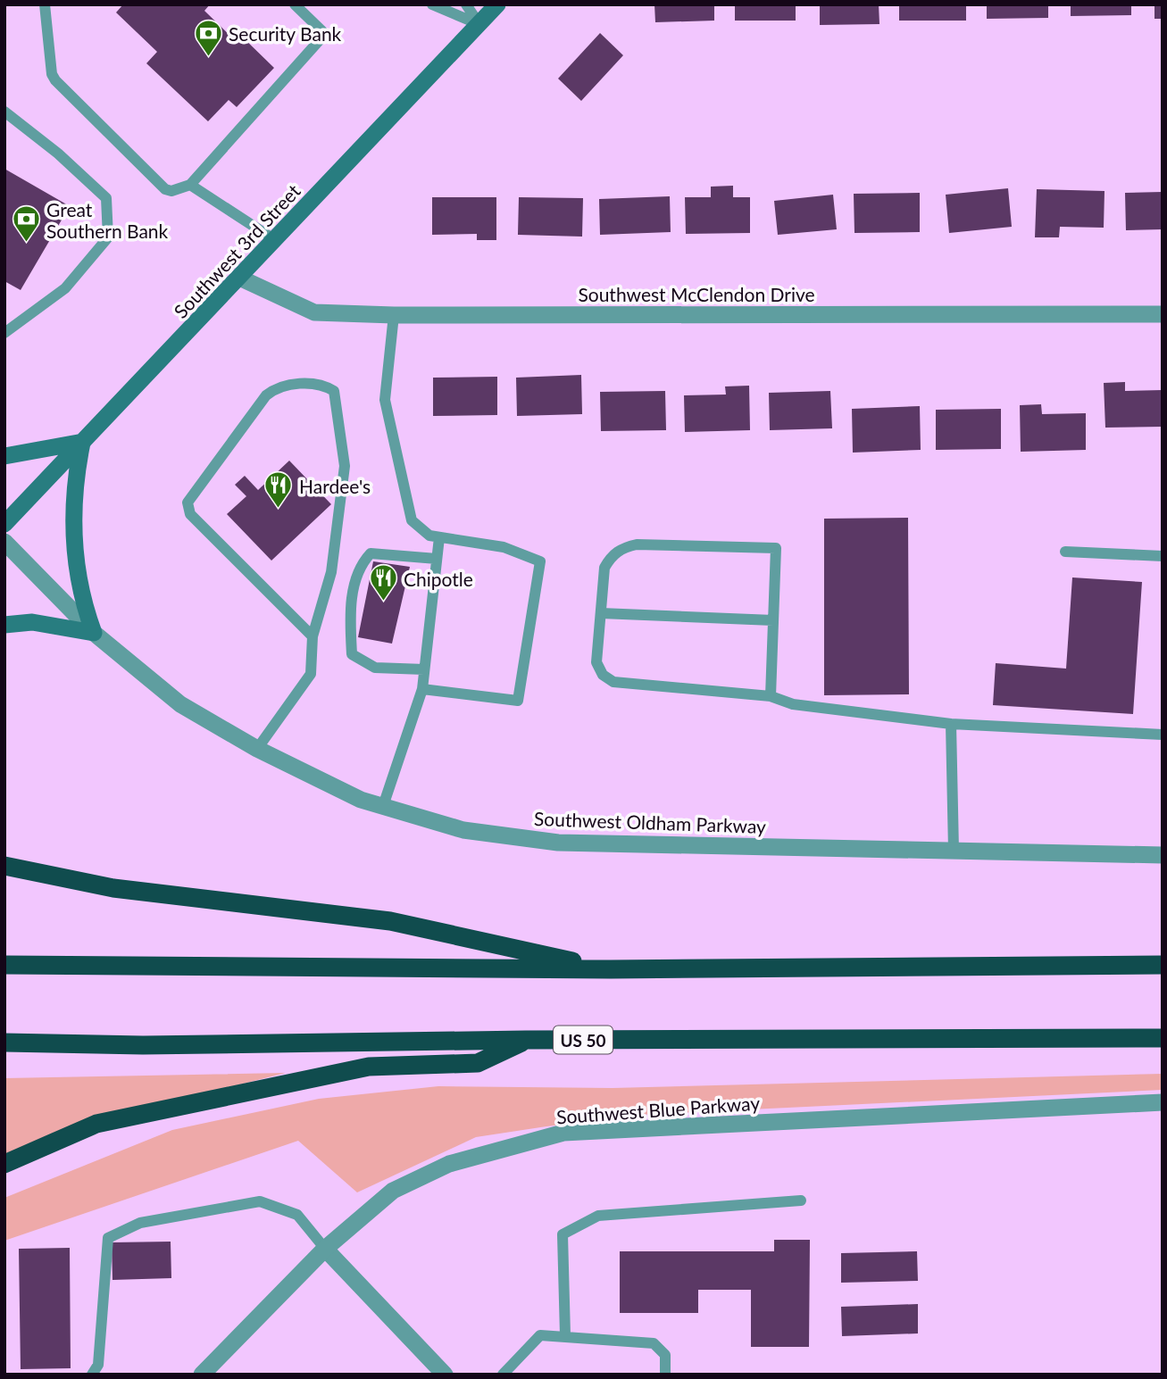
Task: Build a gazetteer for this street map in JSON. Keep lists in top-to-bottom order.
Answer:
{
  "streets": {
    "highway": ["US 50"],
    "main road": ["Southwest 3rd Street"],
    "street": ["Southwest McClendon Drive", "Southwest Oldham Parkway", "Southwest Blue Parkway"]
  },
  "crossings": [
    ["Southwest 3rd Street", "Southwest McClendon Drive"]
  ],
  "places": {
    "bank": ["Security Bank", "Great Southern Bank"],
    "restaurant": ["Hardee's", "Chipotle"]
  }
}
